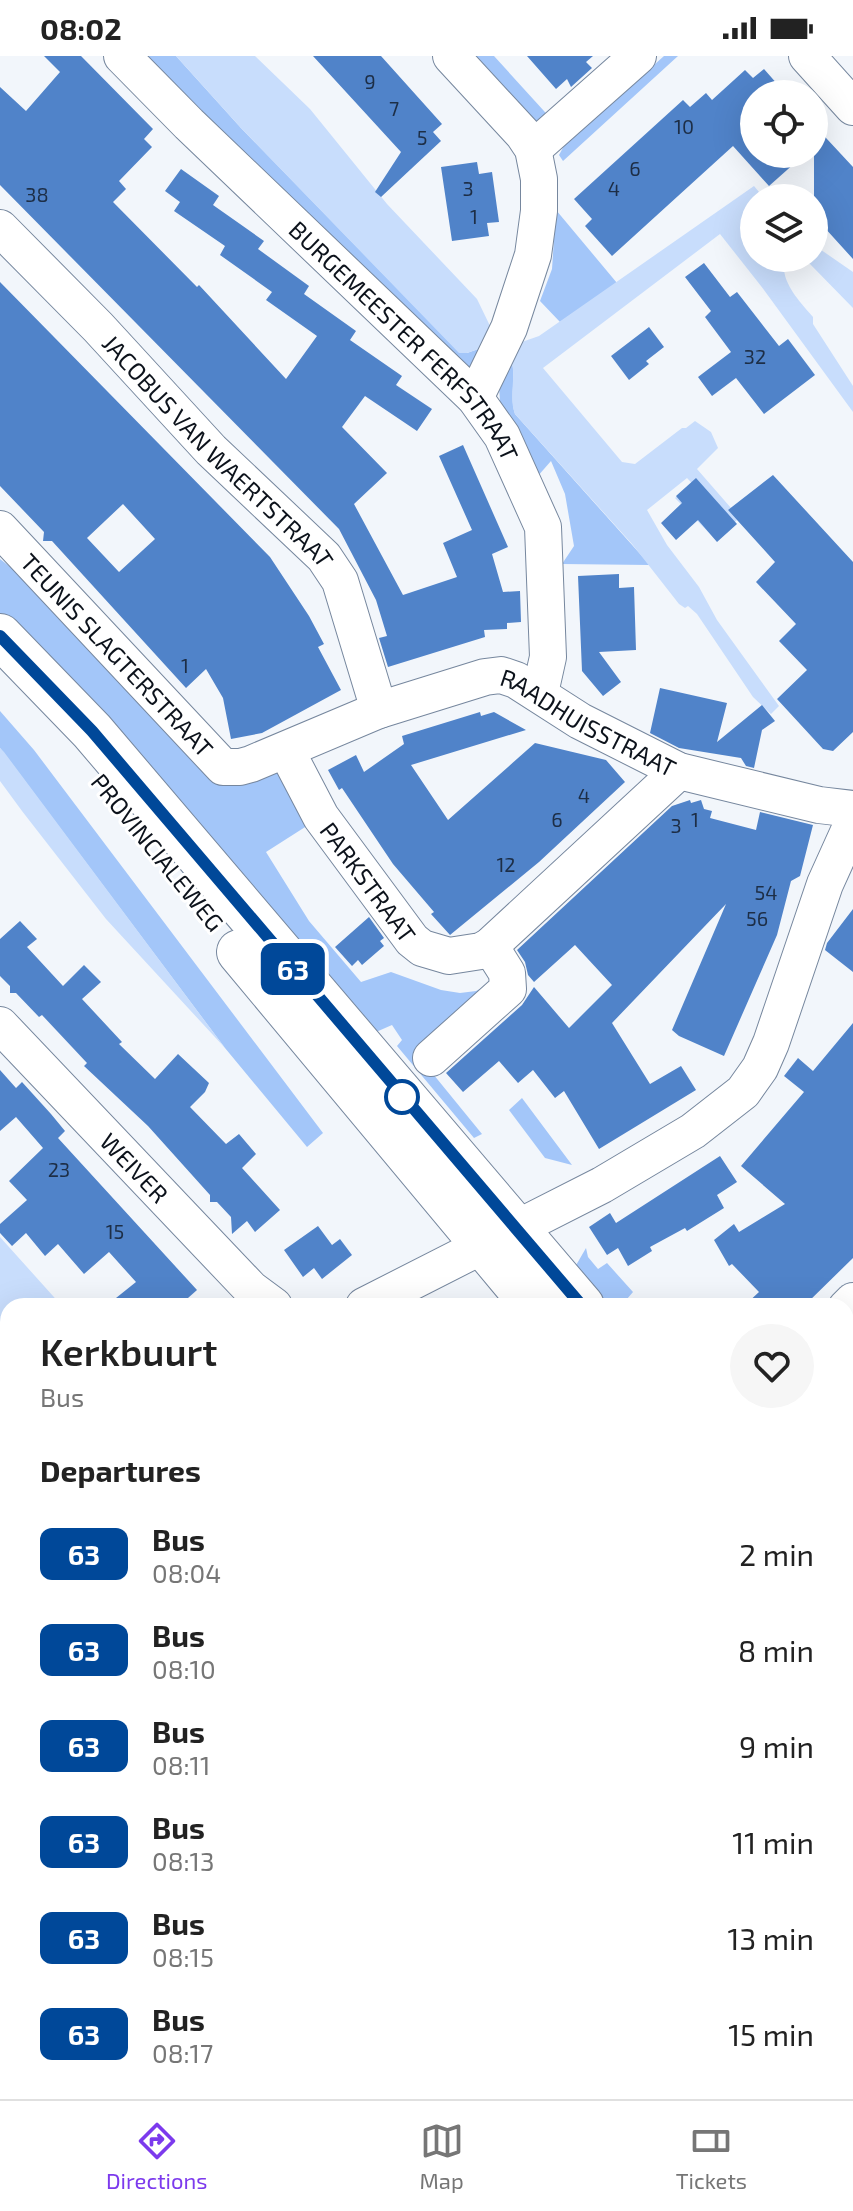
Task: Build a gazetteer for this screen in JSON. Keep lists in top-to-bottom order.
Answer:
{
  "streets": {
    "main road": ["PROVINCIALEWEG"],
    "street": [
      "BURGEMEESTER FERFSTRAAT",
      "JACOBUS VAN WAERTSTRAAT",
      "TEUNIS SLAGTERSTRAAT",
      "RAADHUISSTRAAT",
      "PARKSTRAAT",
      "WEIVER"
    ]
  },
  "crossings": [
    ["BURGEMEESTER FERFSTRAAT", "RAADHUISSTRAAT"],
    ["JACOBUS VAN WAERTSTRAAT", "RAADHUISSTRAAT"],
    ["TEUNIS SLAGTERSTRAAT", "RAADHUISSTRAAT"],
    ["TEUNIS SLAGTERSTRAAT", "PARKSTRAAT"],
    ["RAADHUISSTRAAT", "PARKSTRAAT"]
  ],
  "lines": ["bus line 63"],
  "house_numbers": [
    "9",
    "7",
    "10",
    "5",
    "6",
    "3",
    "4",
    "38",
    "1",
    "32",
    "1",
    "4",
    "6",
    "1",
    "3",
    "12",
    "54",
    "56",
    "23",
    "15"
  ],
  "page": {
    "status": "08:02",
    "on_map": "63",
    "heading": [
      ["Kerkbuurt", "Bus"],
      "Departures"
    ],
    "list": [
      {
        "mark": "63",
        "name": "Bus",
        "note": "08:04",
        "value": "2 min"
      },
      {
        "mark": "63",
        "name": "Bus",
        "note": "08:10",
        "value": "8 min"
      },
      {
        "mark": "63",
        "name": "Bus",
        "note": "08:11",
        "value": "9 min"
      },
      {
        "mark": "63",
        "name": "Bus",
        "note": "08:13",
        "value": "11 min"
      },
      {
        "mark": "63",
        "name": "Bus",
        "note": "08:15",
        "value": "13 min"
      },
      {
        "mark": "63",
        "name": "Bus",
        "note": "08:17",
        "value": "15 min"
      }
    ],
    "tabs": ["Directions", "Map", "Tickets"]
  }
}
